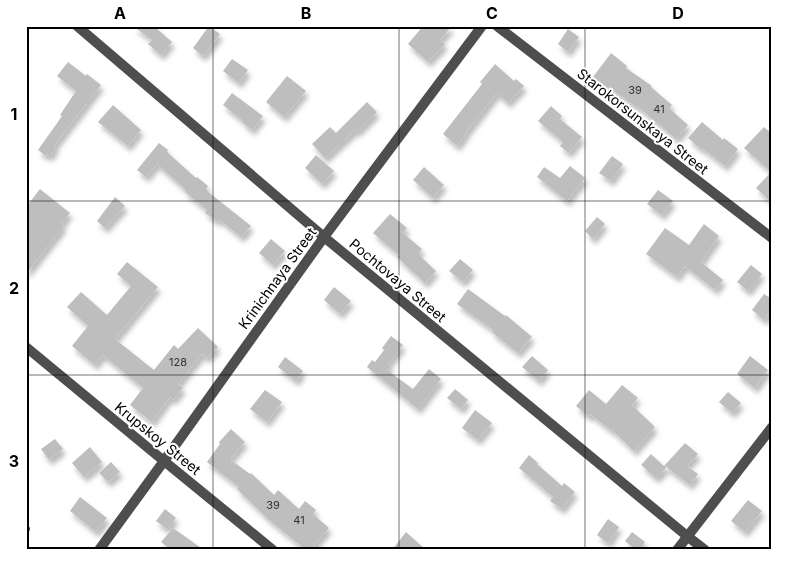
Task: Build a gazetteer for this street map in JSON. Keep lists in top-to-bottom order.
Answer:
{
  "streets": {
    "street": [
      "Starokorsunskaya Street",
      "Krinichnaya Street",
      "Pochtovaya Street",
      "Krupskoy Street"
    ]
  },
  "crossings": [
    ["Krinichnaya Street", "Pochtovaya Street"],
    ["Krinichnaya Street", "Krupskoy Street"]
  ],
  "house_numbers": [
    "39",
    "41",
    "128",
    "39",
    "41"
  ],
  "grid": {
    "columns": [
      "A",
      "B",
      "C",
      "D"
    ],
    "rows": ["1", "2", "3"]
  }
}
